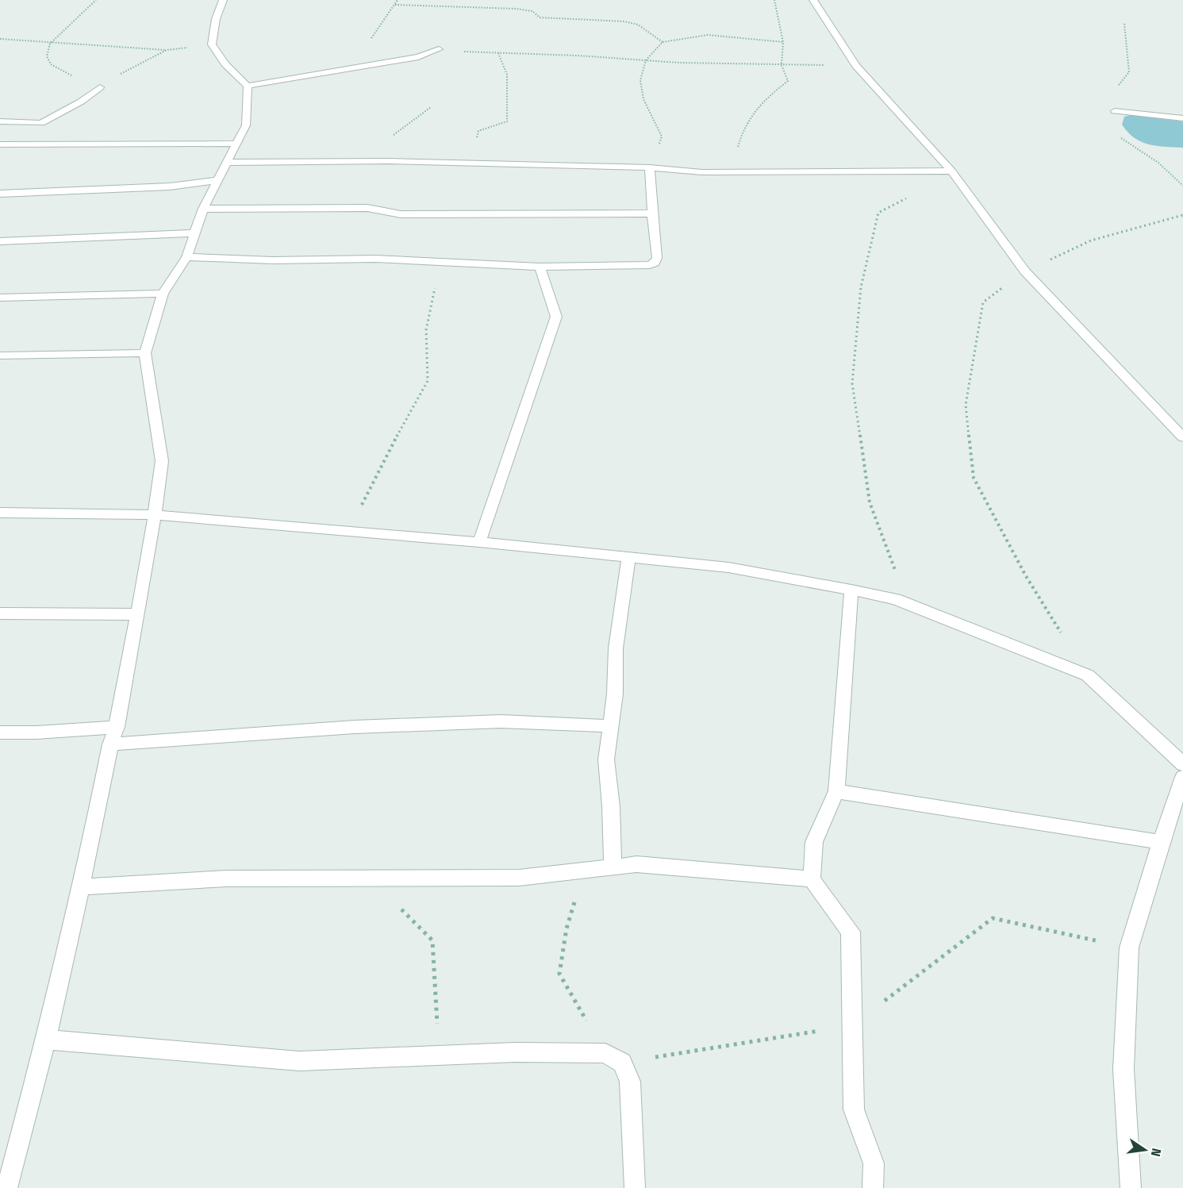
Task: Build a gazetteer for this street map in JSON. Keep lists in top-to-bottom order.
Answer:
{
  "north": "right"
}
